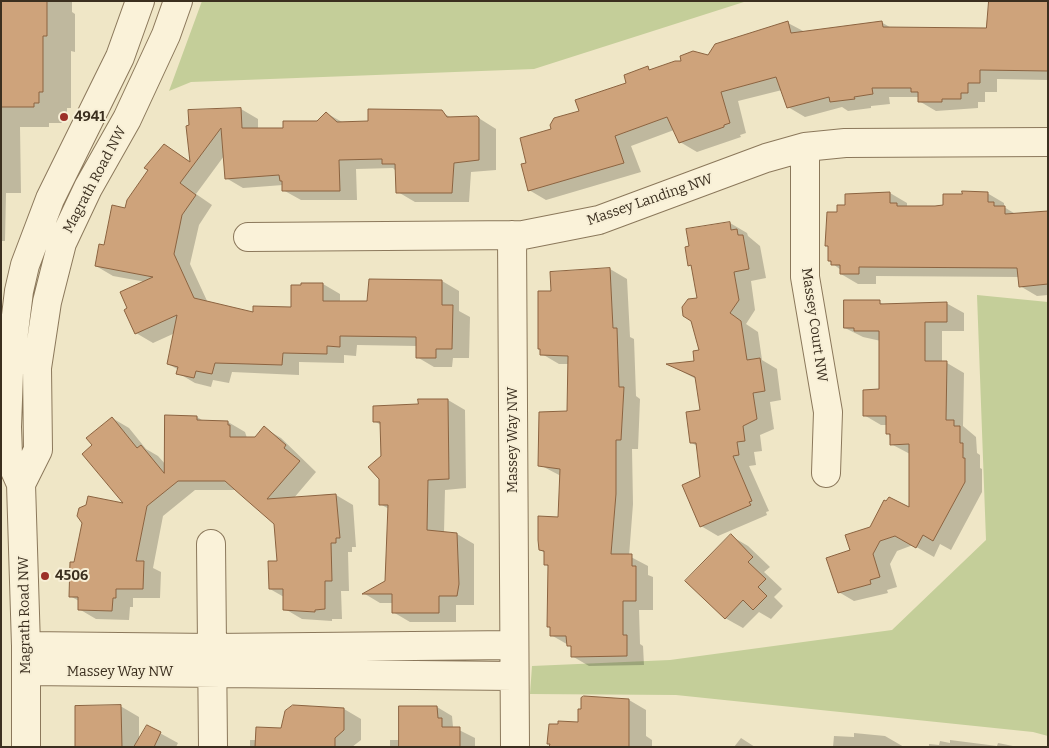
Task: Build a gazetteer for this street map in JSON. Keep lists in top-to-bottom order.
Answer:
{
  "streets": {
    "street": [
      "Magrath Road NW",
      "Massey Landing NW",
      "Massey Court NW",
      "Massey Way NW"
    ]
  },
  "crossings": [
    ["Magrath Road NW", "Massey Way NW"],
    ["Massey Landing NW", "Massey Court NW"],
    ["Massey Landing NW", "Massey Way NW"]
  ],
  "places": ["4941", "4506"]
}
